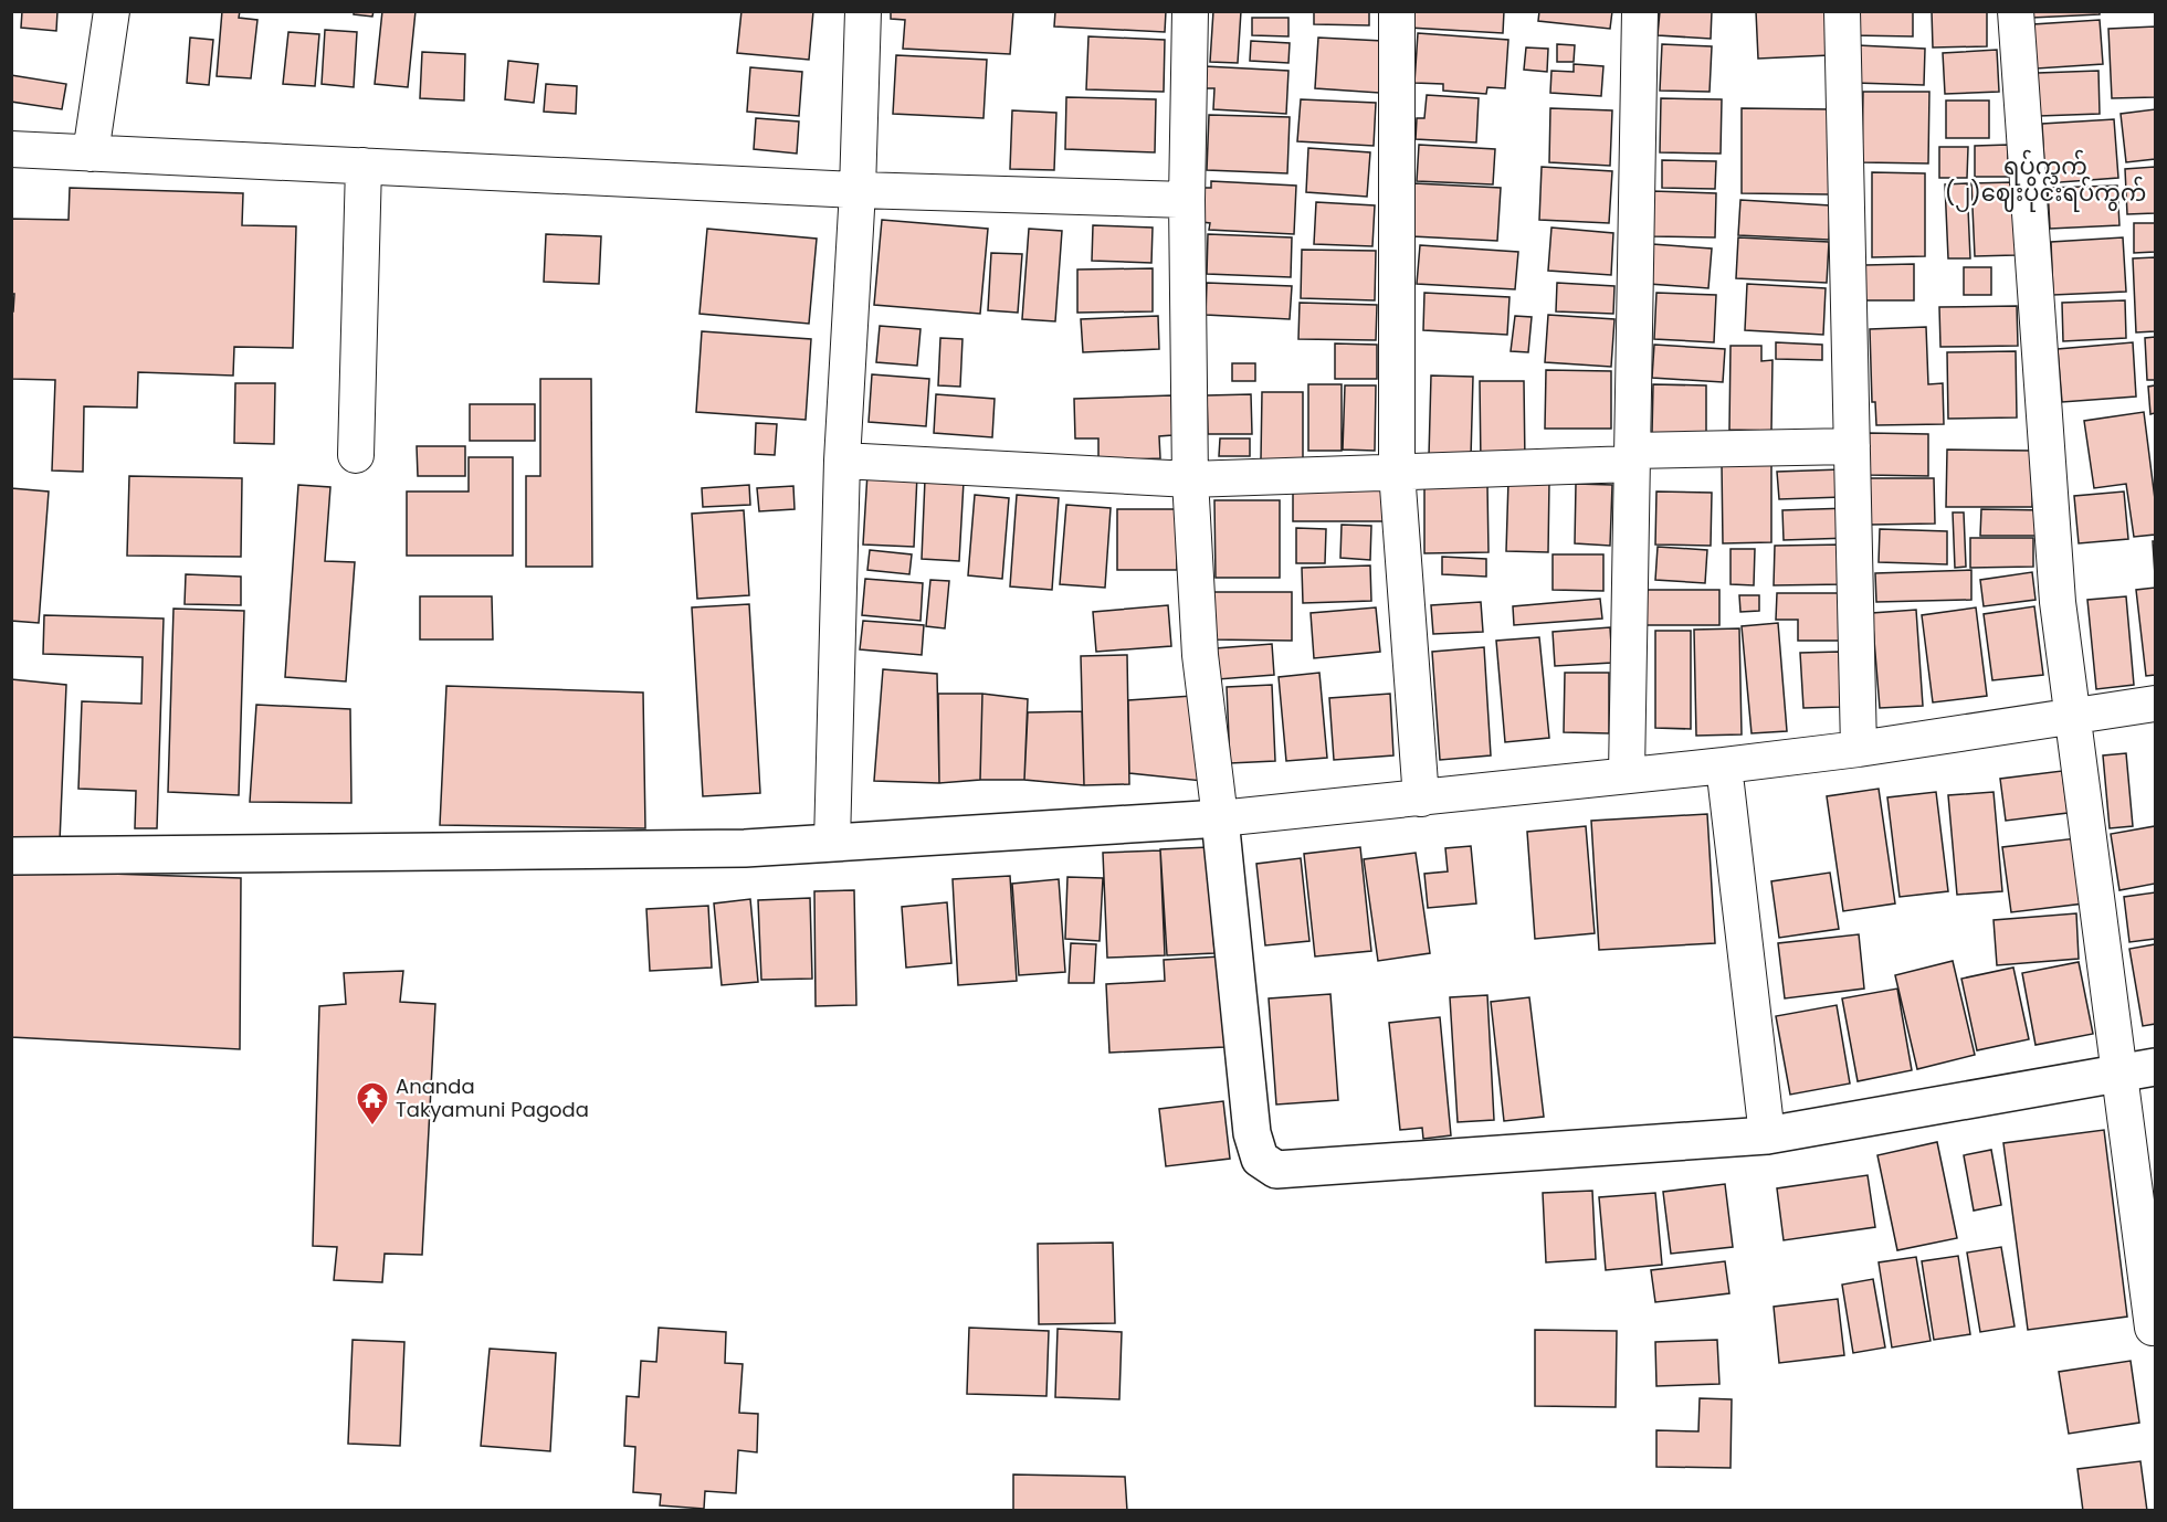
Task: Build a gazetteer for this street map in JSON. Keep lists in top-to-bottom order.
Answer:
{
  "districts": ["ရပ်ကွက် (၂)ဈေးပိုင်းရပ်ကွက်"],
  "places": {
    "temple": ["Ananda Takyamuni Pagoda"]
  }
}
